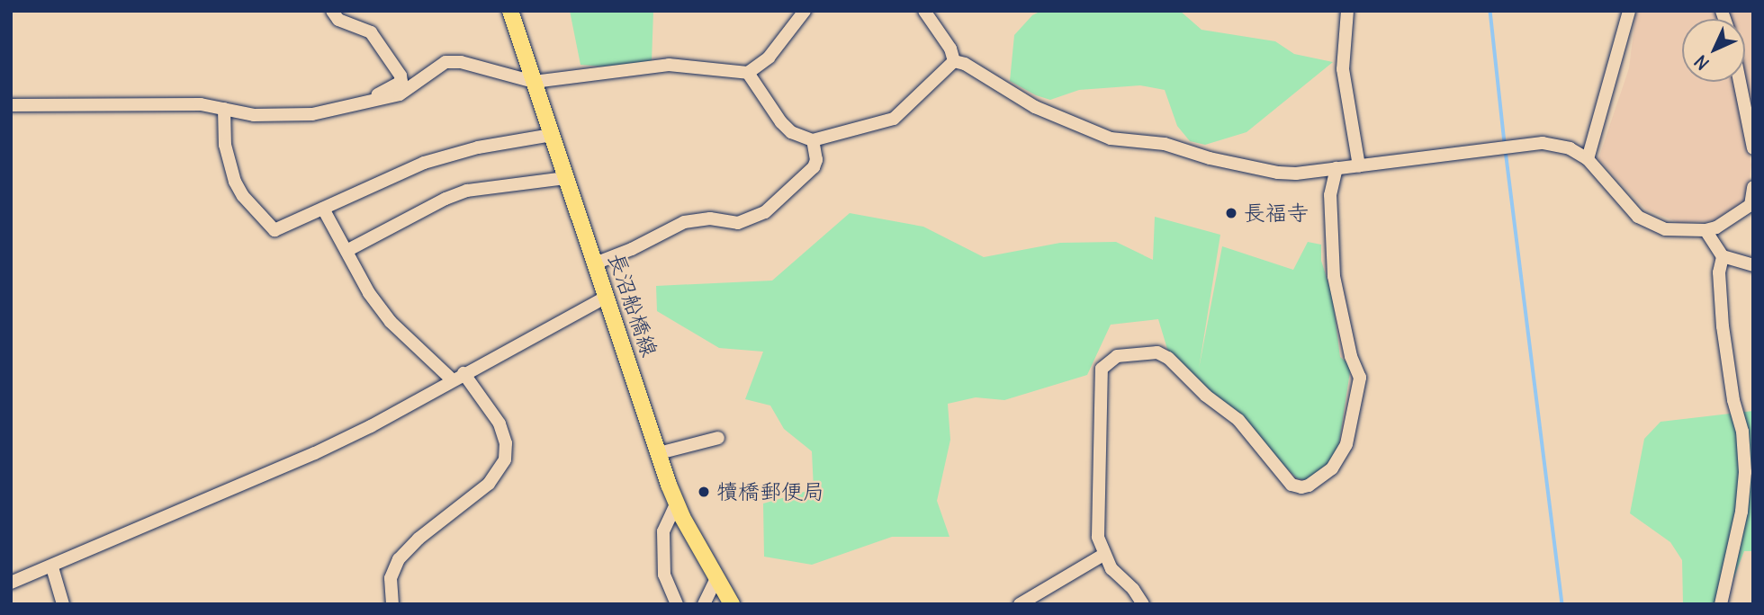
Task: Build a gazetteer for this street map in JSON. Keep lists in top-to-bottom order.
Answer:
{
  "streets": {
    "main road": ["長沼船橋線"]
  },
  "places": ["長福寺", "犢橋郵便局"],
  "north": "bottom left"
}
